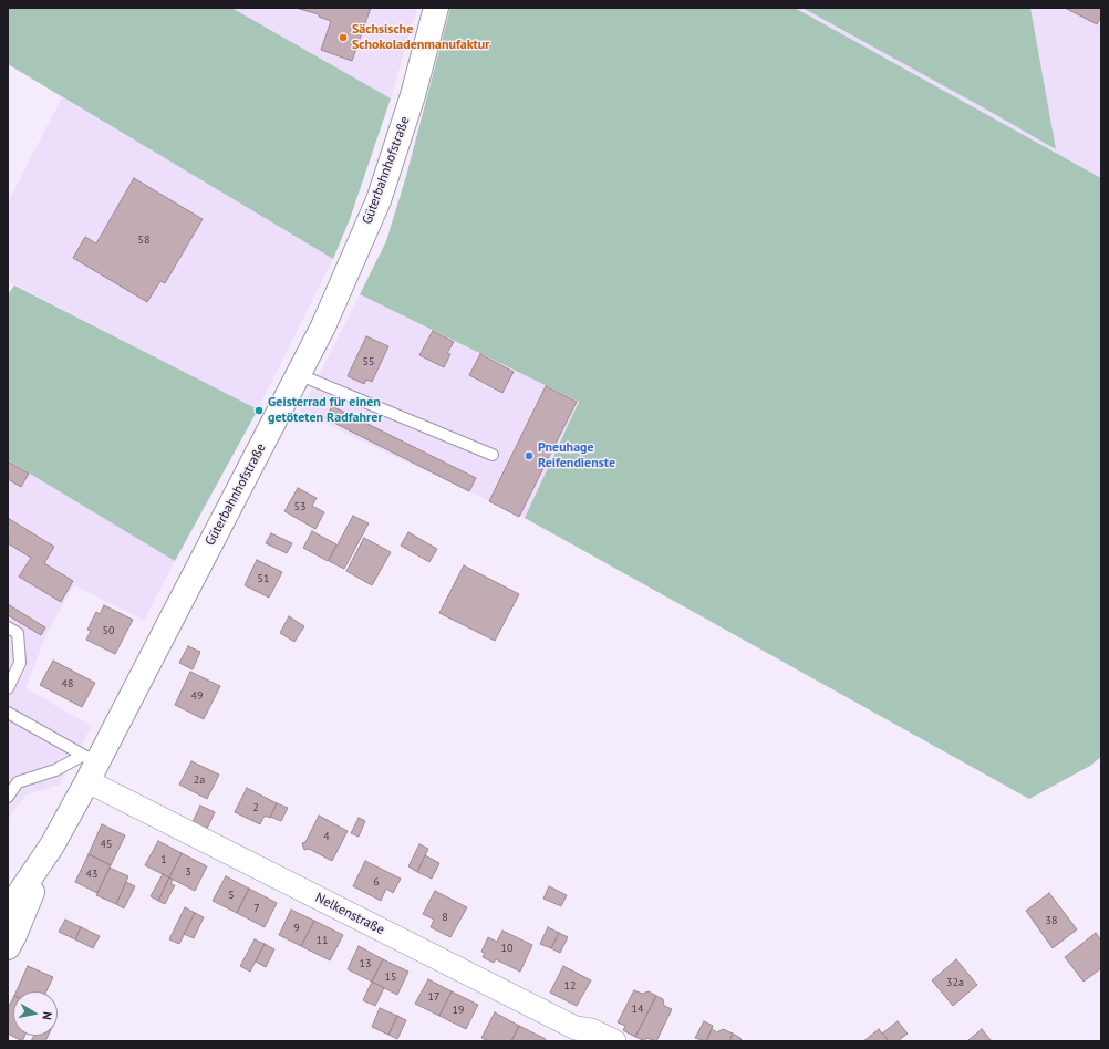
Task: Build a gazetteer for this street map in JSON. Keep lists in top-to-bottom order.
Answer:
{
  "streets": {
    "main road": ["Güterbahnhofstraße"],
    "street": ["Nelkenstraße"]
  },
  "crossings": [
    ["Güterbahnhofstraße", "Nelkenstraße"]
  ],
  "places": ["Sächsische Schokoladenmanufaktur", "Geisterrad für einen getöteten Radfahrer", "Pneuhage Reifendienste"],
  "house_numbers": [
    "58",
    "55",
    "53",
    "51",
    "50",
    "48",
    "49",
    "2a",
    "2",
    "4",
    "45",
    "1",
    "3",
    "43",
    "6",
    "5",
    "7",
    "8",
    "38",
    "9",
    "11",
    "10",
    "13",
    "15",
    "32a",
    "12",
    "17",
    "14",
    "19"
  ],
  "north": "right"
}
